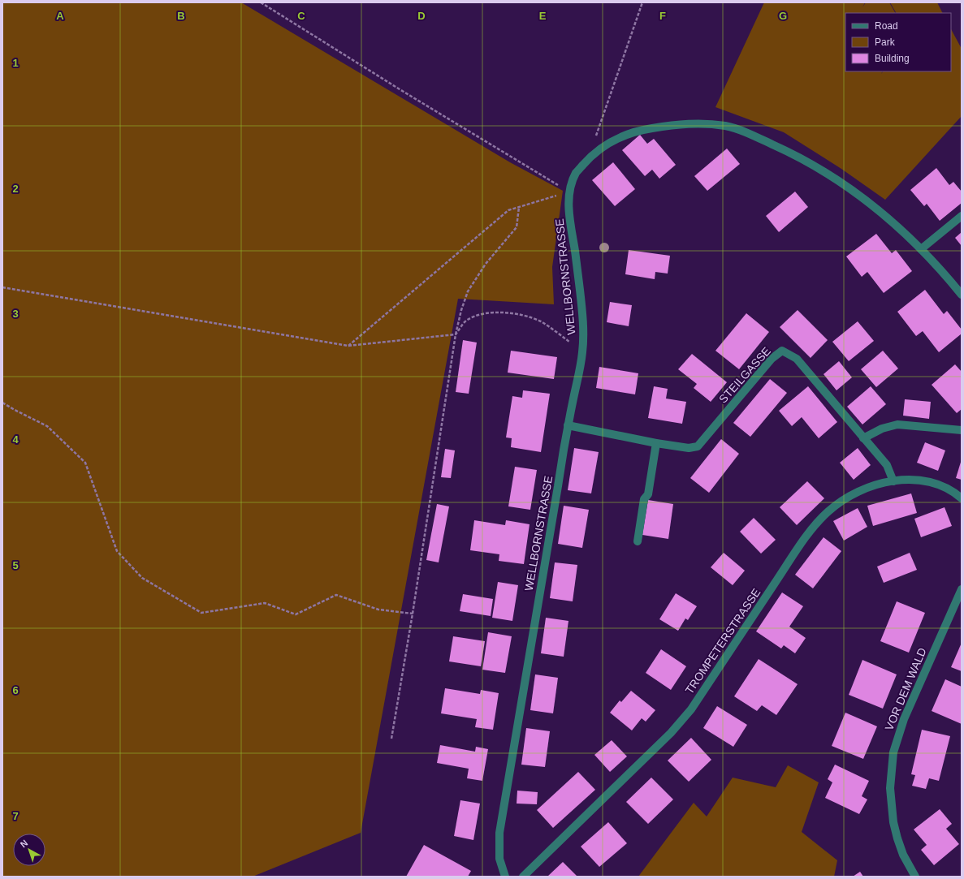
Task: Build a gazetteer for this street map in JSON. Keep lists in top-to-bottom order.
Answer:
{
  "streets": {
    "street": [
      "WELLBORNSTRASSE",
      "STEILGASSE",
      "TROMPETERSTRASSE",
      "VOR DEM WALD"
    ]
  },
  "crossings": [
    ["WELLBORNSTRASSE", "STEILGASSE"],
    ["STEILGASSE", "TROMPETERSTRASSE"]
  ],
  "legend": ["Road", "Park", "Building"],
  "north": "top left",
  "grid": {
    "columns": [
      "A",
      "B",
      "C",
      "D",
      "E",
      "F",
      "G"
    ],
    "rows": [
      "1",
      "2",
      "3",
      "4",
      "5",
      "6",
      "7"
    ]
  }
}
